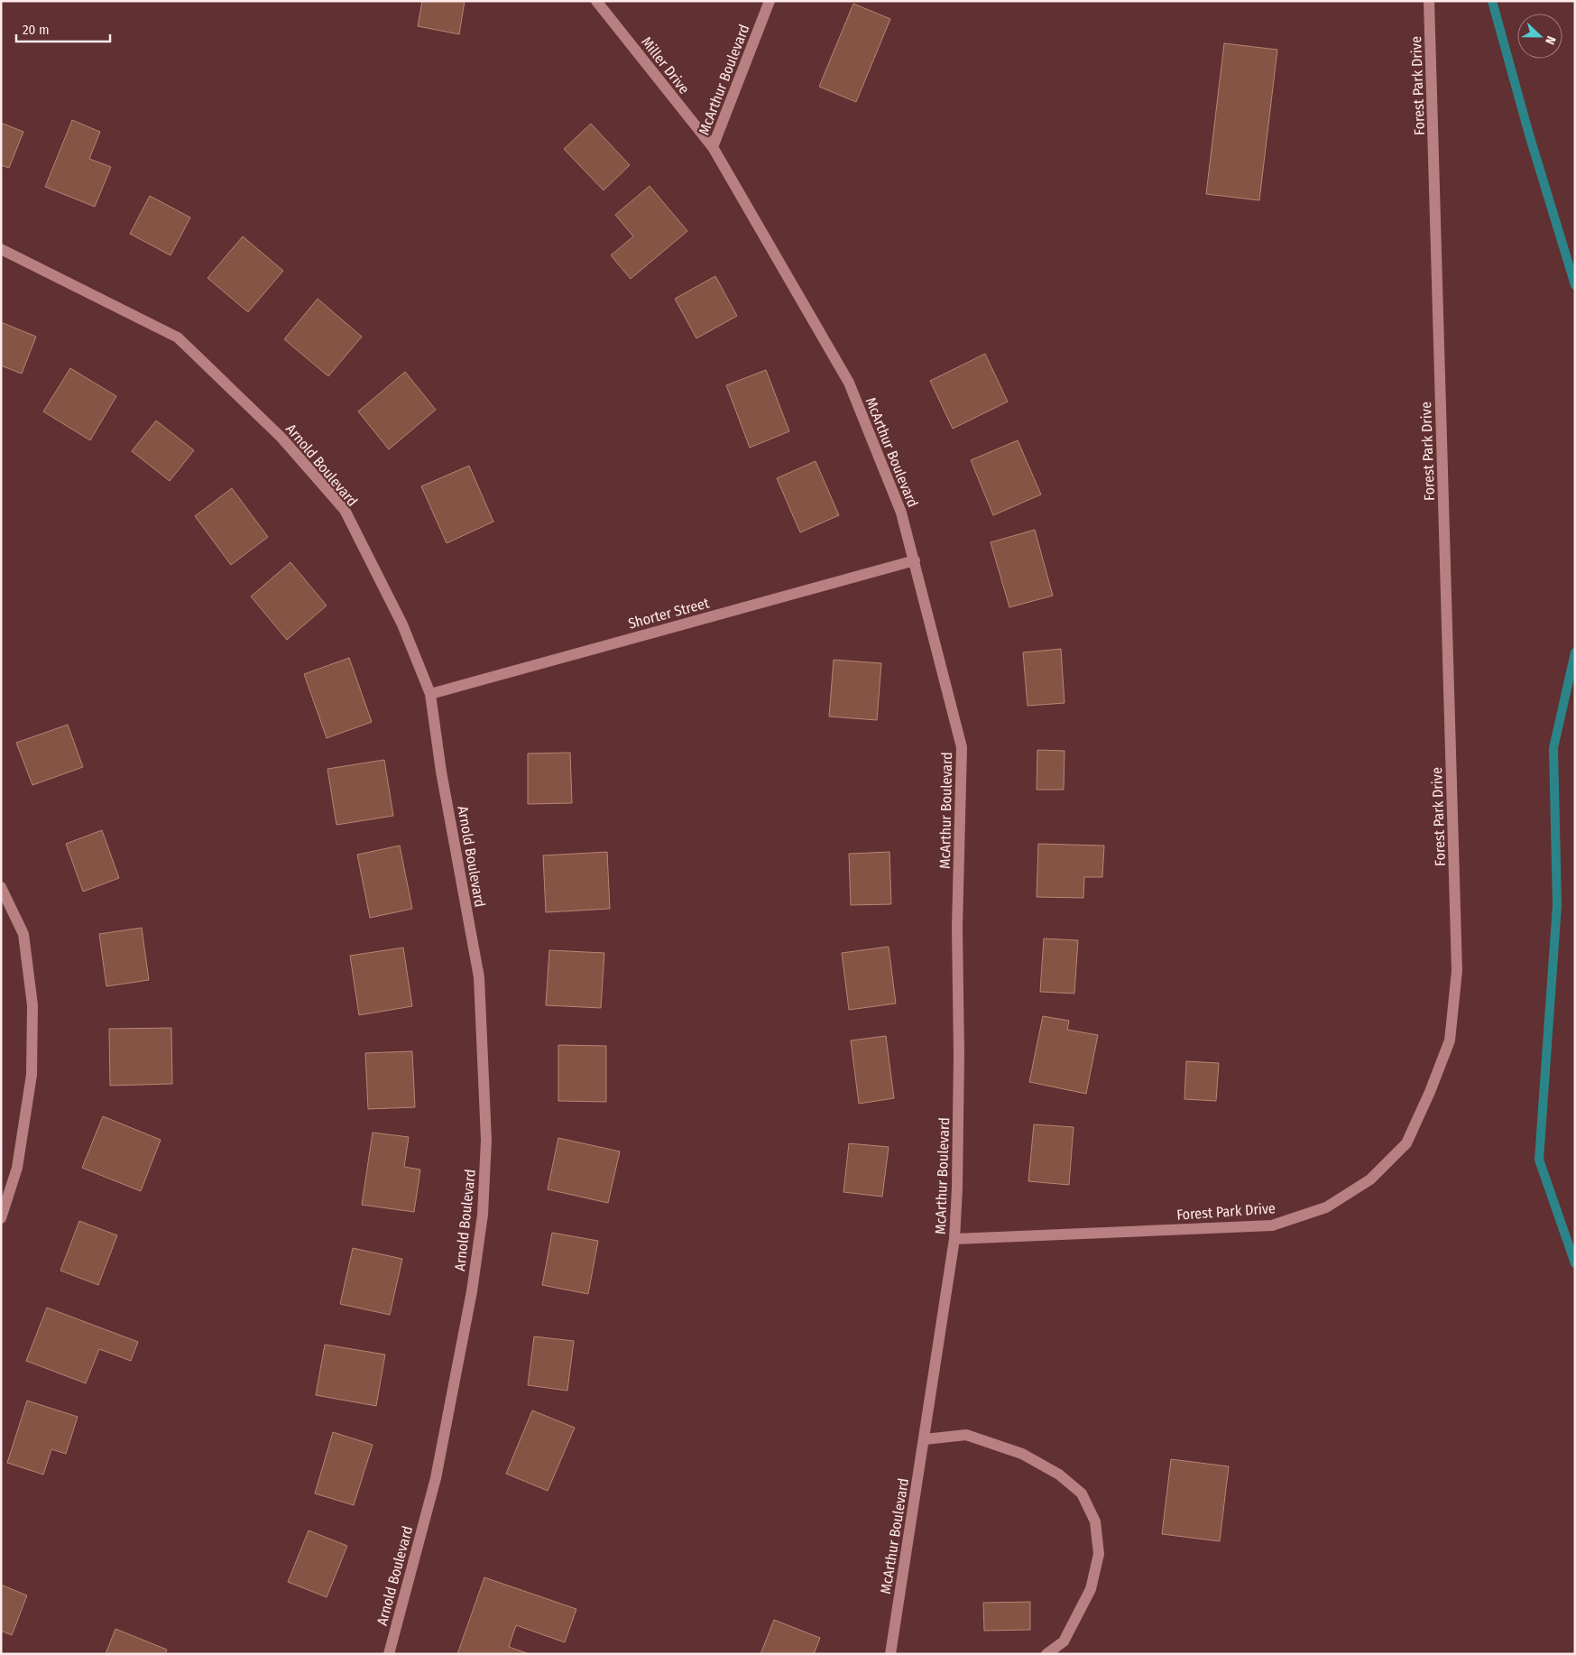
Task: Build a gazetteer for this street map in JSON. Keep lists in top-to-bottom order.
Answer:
{
  "streets": {
    "street": [
      "Miller Drive",
      "McArthur Boulevard",
      "Forest Park Drive",
      "Arnold Boulevard",
      "Shorter Street"
    ]
  },
  "crossings": [
    ["Miller Drive", "McArthur Boulevard"],
    ["McArthur Boulevard", "Forest Park Drive"],
    ["McArthur Boulevard", "Shorter Street"],
    ["Arnold Boulevard", "Shorter Street"]
  ],
  "scale_bar": "20 m",
  "north": "right"
}
